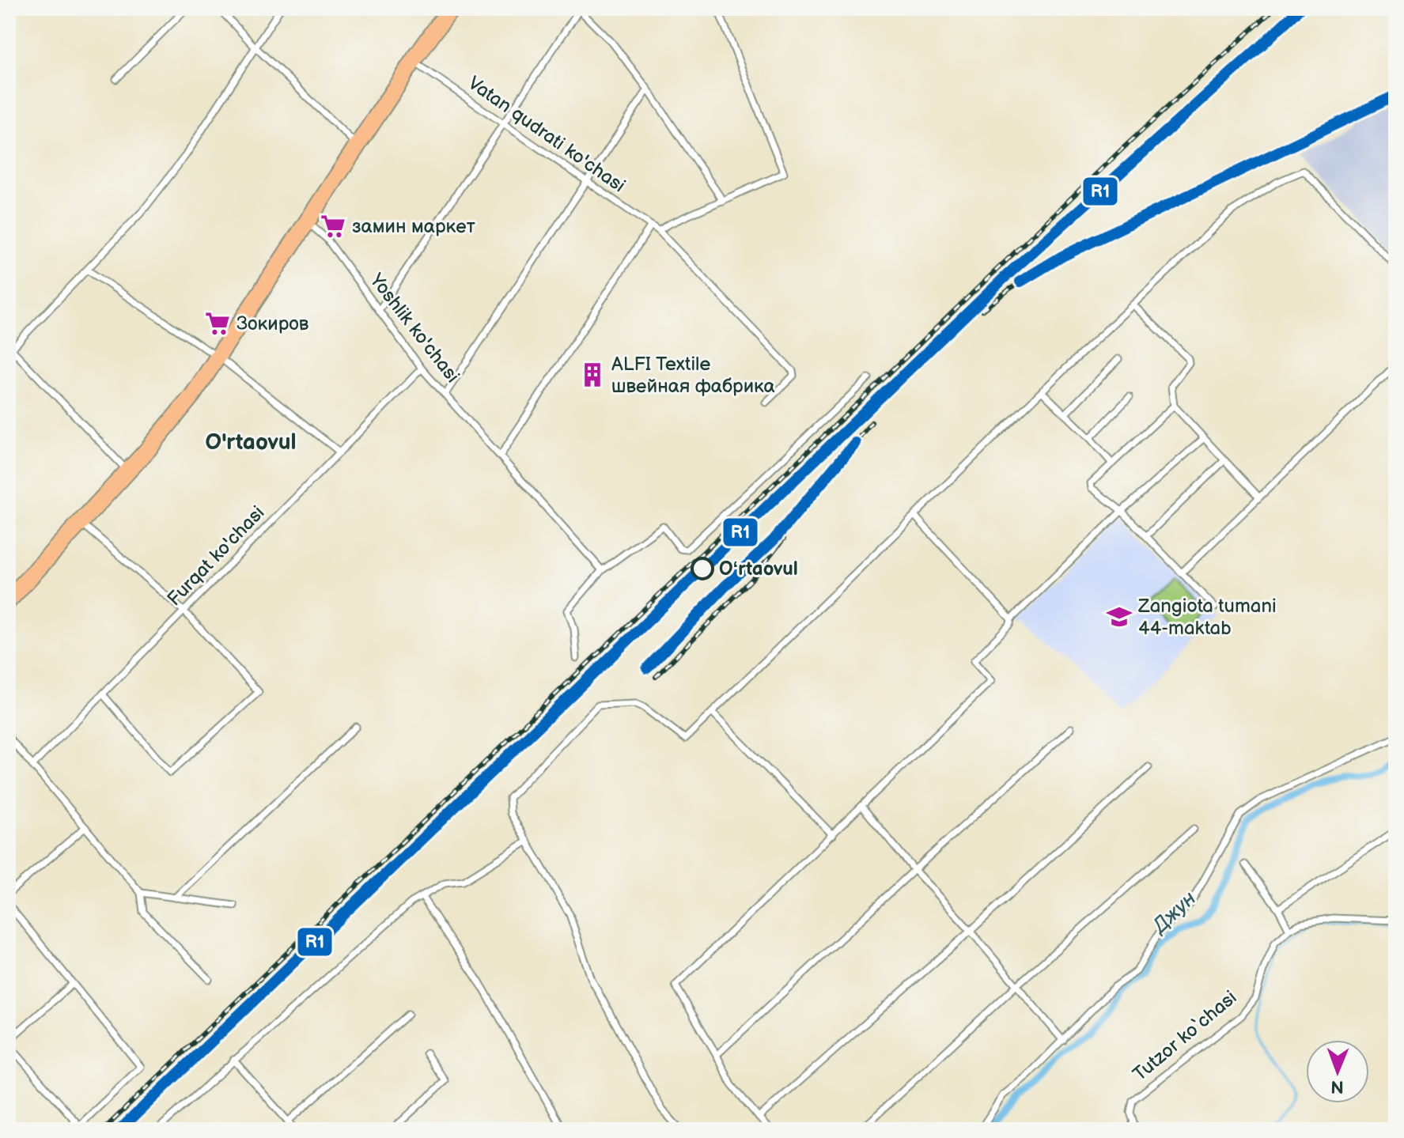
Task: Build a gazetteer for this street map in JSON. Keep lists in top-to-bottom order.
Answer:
{
  "streets": {
    "street": [
      "Vatan qudrati ko'chasi",
      "Yoshlik ko'chasi",
      "Furqat ko'chasi",
      "Tutzor ko‘chasi"
    ]
  },
  "crossings": [
    ["Yoshlik ko'chasi", "Furqat ko'chasi"]
  ],
  "districts": ["O'rtaovul"],
  "water": ["Джун"],
  "places": {
    "supermarket": ["замин маркет", "Зокиров"],
    "building": ["ALFI Textile швейная фабрика"],
    "other": ["Oʻrtaovul"],
    "school or university": ["Zangiota tumani 44-maktab"]
  },
  "lines": ["transit line R1"],
  "north": "bottom"
}
